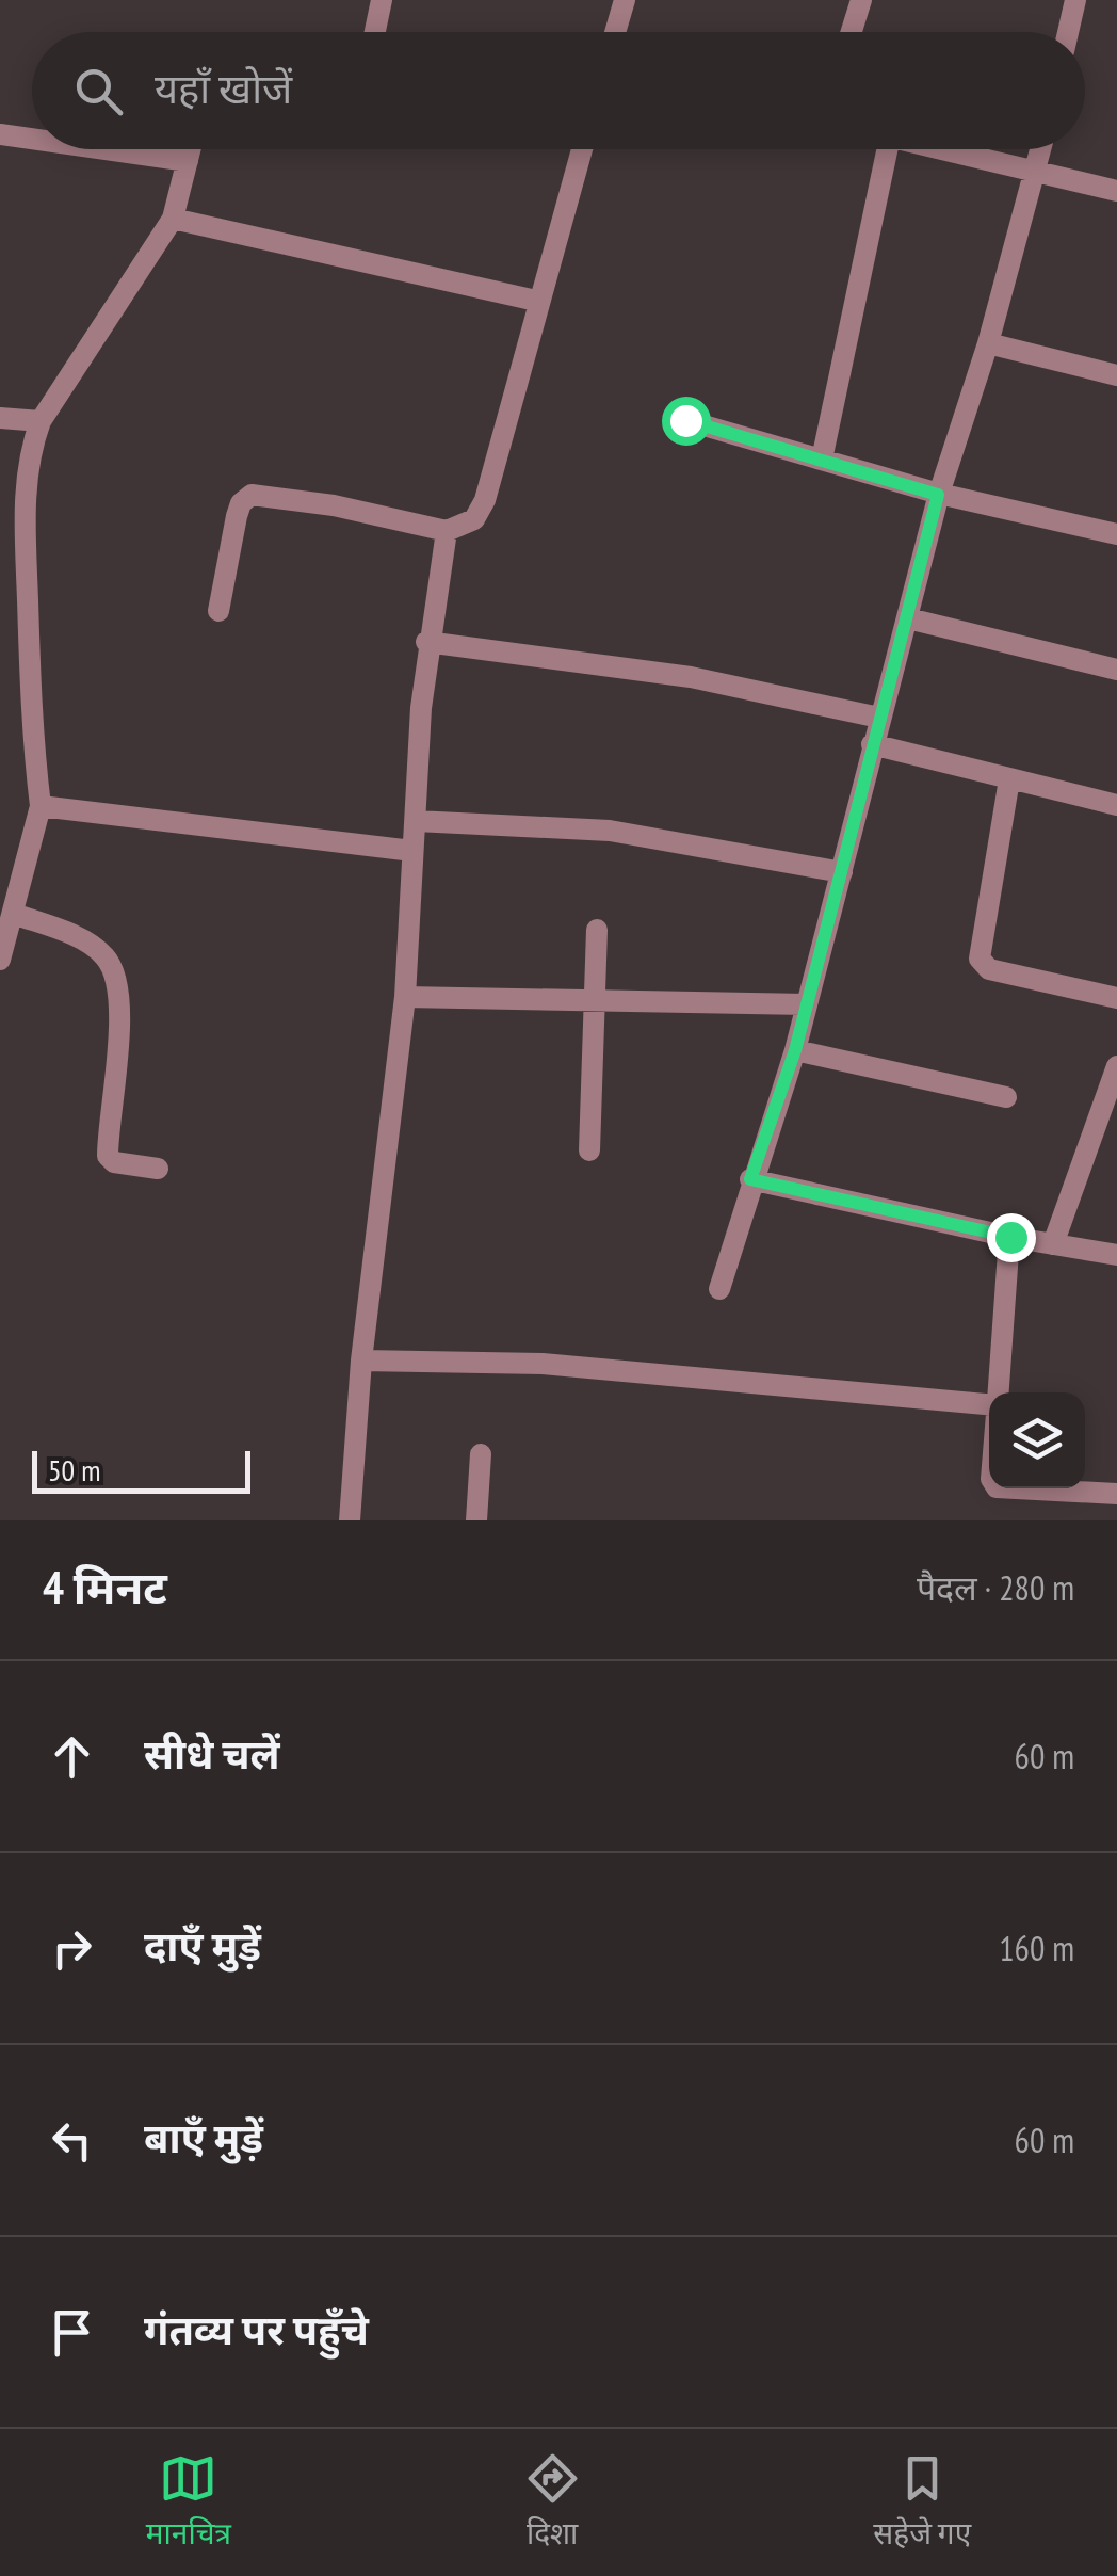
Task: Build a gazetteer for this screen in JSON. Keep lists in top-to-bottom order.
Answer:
{
  "scale_bar": "50 m",
  "page": {
    "search": "यहाँ खोजें",
    "scale": "50 m",
    "heading": ["4 मिनट", "पैदल · 280 m"],
    "list": [
      ["सीधे चलें", "60 m"],
      ["दाएँ मुड़ें", "160 m"],
      ["बाएँ मुड़ें", "60 m"],
      "गंतव्य पर पहुँचे"
    ],
    "nav": ["मानचित्र", "दिशा", "सहेजे गए"]
  }
}
